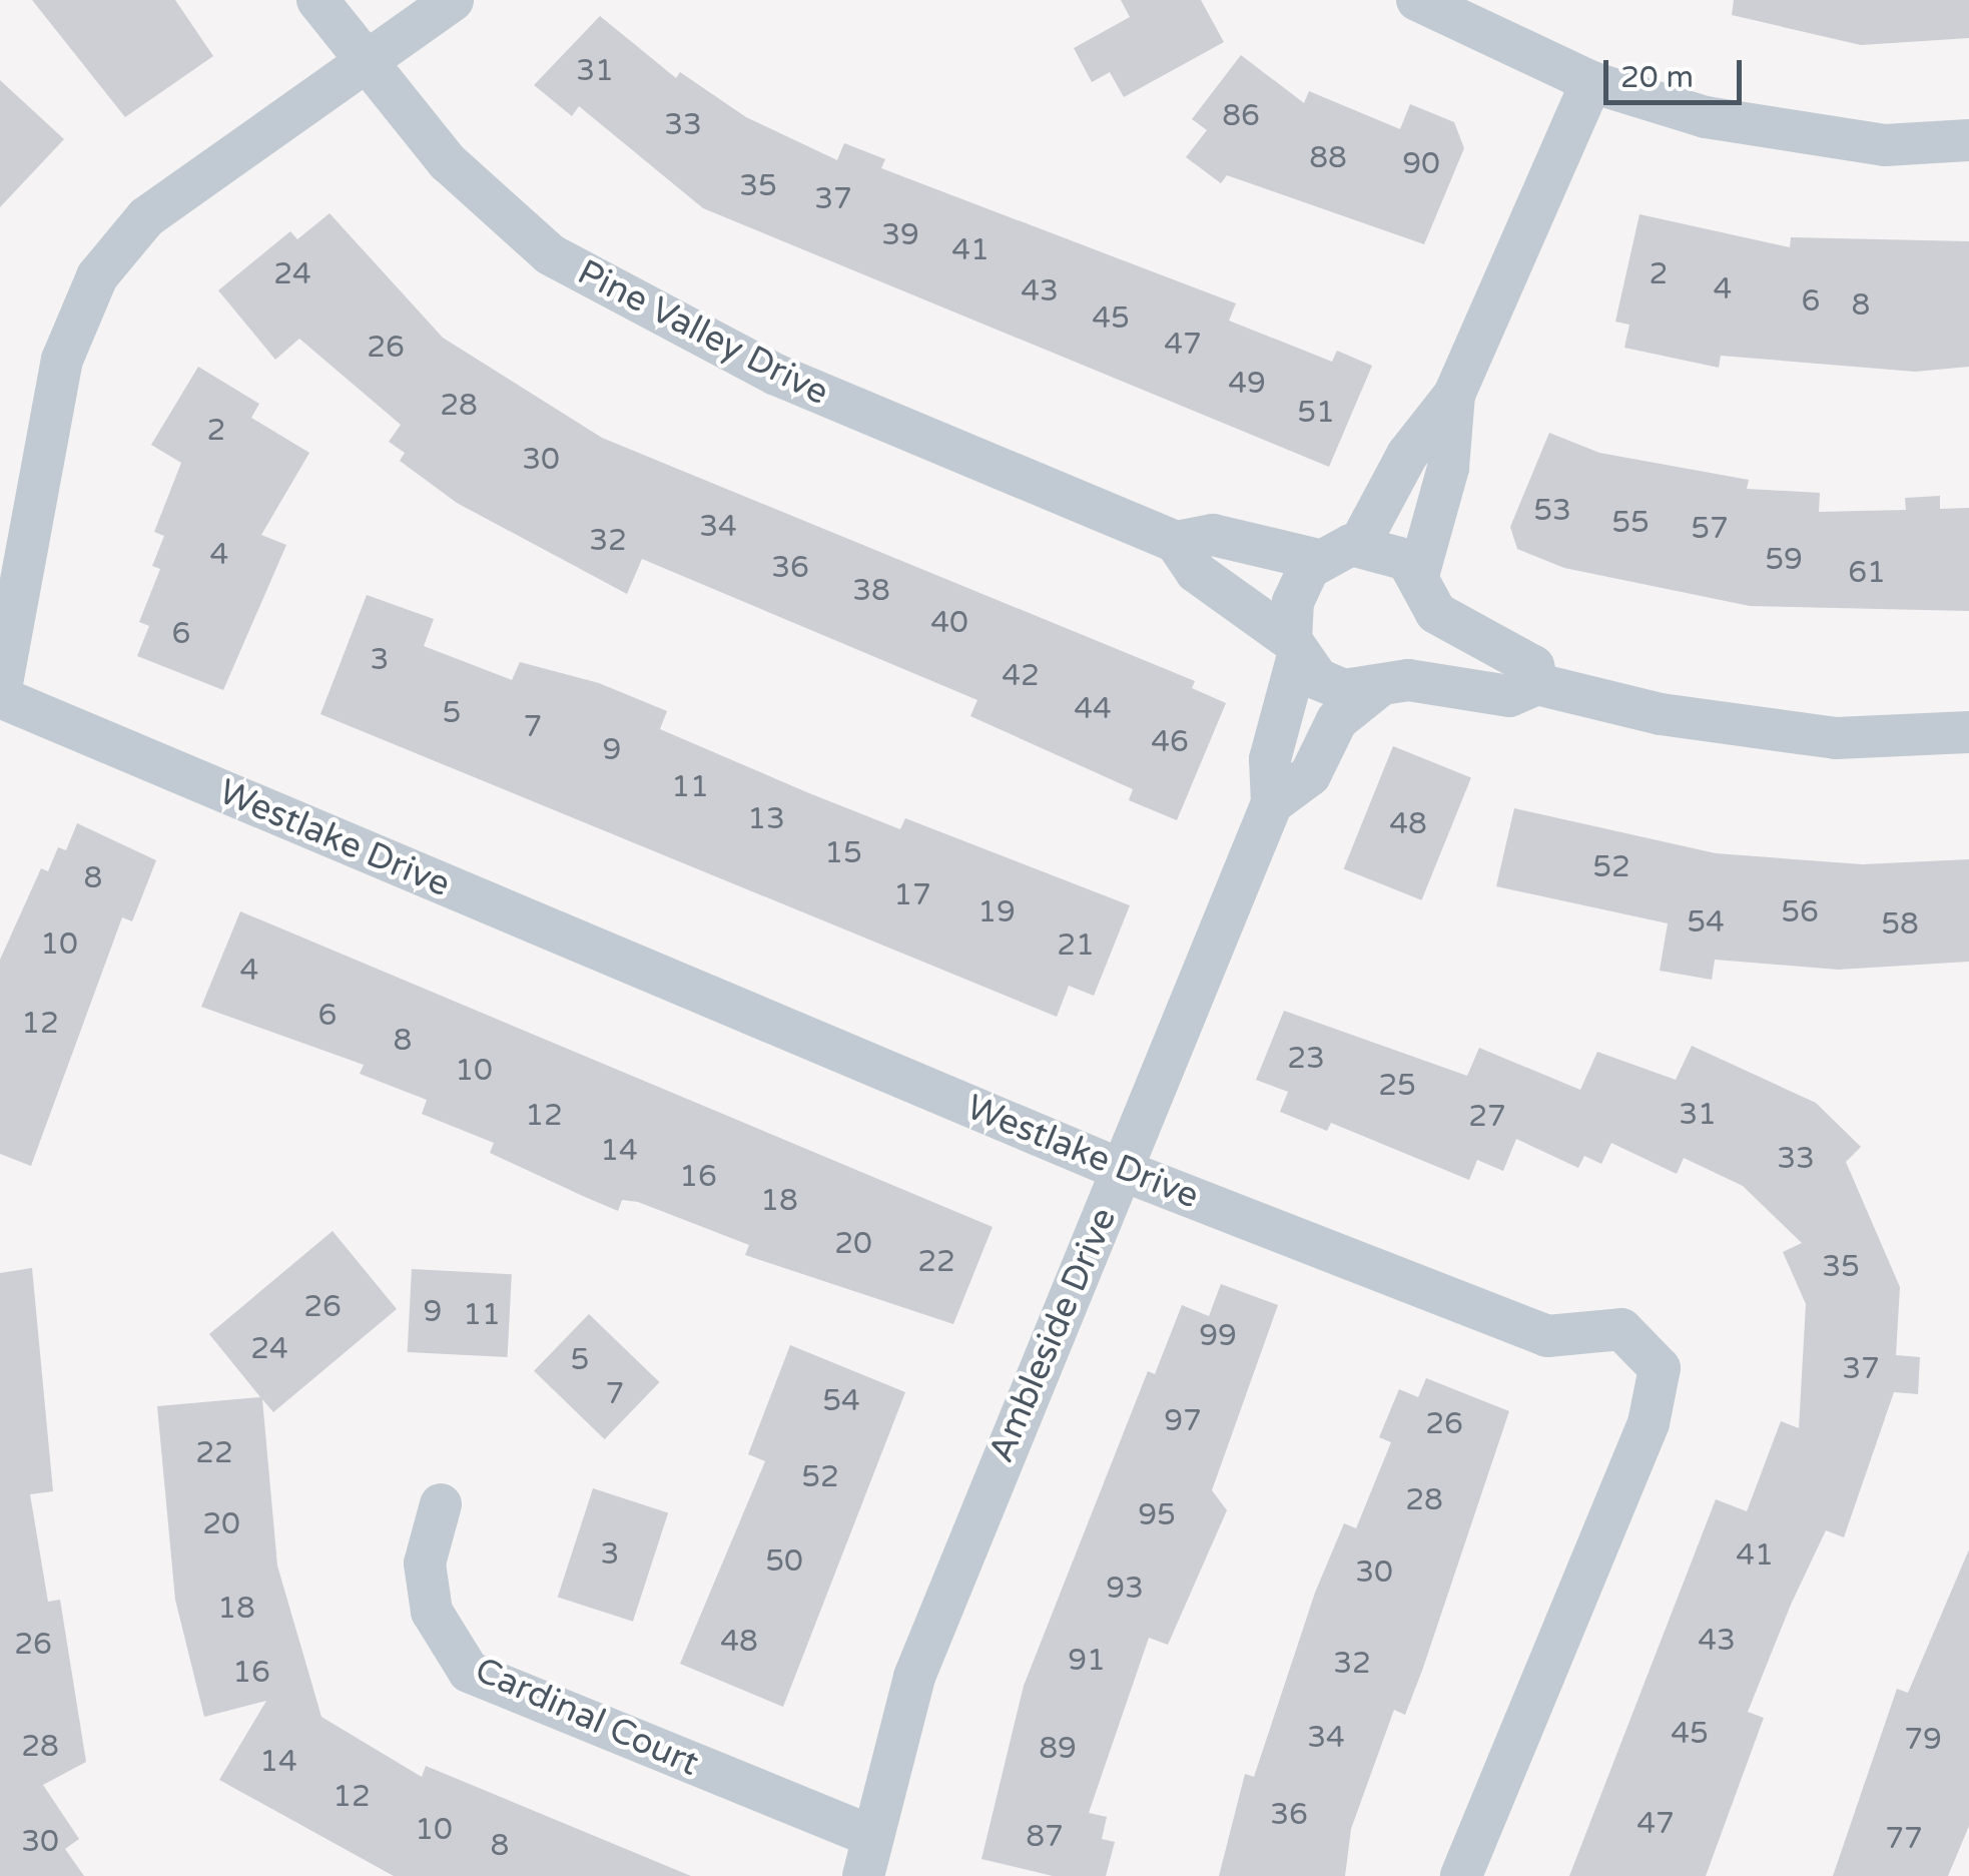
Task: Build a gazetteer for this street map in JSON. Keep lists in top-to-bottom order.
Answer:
{
  "streets": {
    "street": [
      "Pine Valley Drive",
      "Westlake Drive",
      "Ambleside Drive",
      "Cardinal Court"
    ]
  },
  "crossings": [
    ["Pine Valley Drive", "Ambleside Drive"],
    ["Westlake Drive", "Ambleside Drive"],
    ["Ambleside Drive", "Cardinal Court"]
  ],
  "house_numbers": [
    "31",
    "86",
    "33",
    "88",
    "90",
    "35",
    "37",
    "39",
    "41",
    "24",
    "2",
    "4",
    "43",
    "6",
    "8",
    "45",
    "47",
    "26",
    "49",
    "28",
    "51",
    "2",
    "30",
    "53",
    "55",
    "34",
    "57",
    "32",
    "4",
    "59",
    "36",
    "61",
    "38",
    "40",
    "6",
    "3",
    "42",
    "44",
    "5",
    "7",
    "46",
    "9",
    "11",
    "13",
    "48",
    "15",
    "52",
    "8",
    "17",
    "19",
    "56",
    "54",
    "58",
    "10",
    "21",
    "4",
    "6",
    "12",
    "8",
    "23",
    "10",
    "25",
    "31",
    "12",
    "27",
    "14",
    "33",
    "16",
    "18",
    "20",
    "22",
    "35",
    "26",
    "9",
    "11",
    "99",
    "24",
    "5",
    "37",
    "7",
    "54",
    "97",
    "26",
    "22",
    "52",
    "28",
    "95",
    "20",
    "3",
    "41",
    "50",
    "30",
    "93",
    "18",
    "43",
    "48",
    "26",
    "91",
    "32",
    "16",
    "45",
    "34",
    "79",
    "28",
    "89",
    "14",
    "12",
    "36",
    "47",
    "10",
    "87",
    "77",
    "30",
    "8"
  ],
  "scale_bar": "20 m"
}
